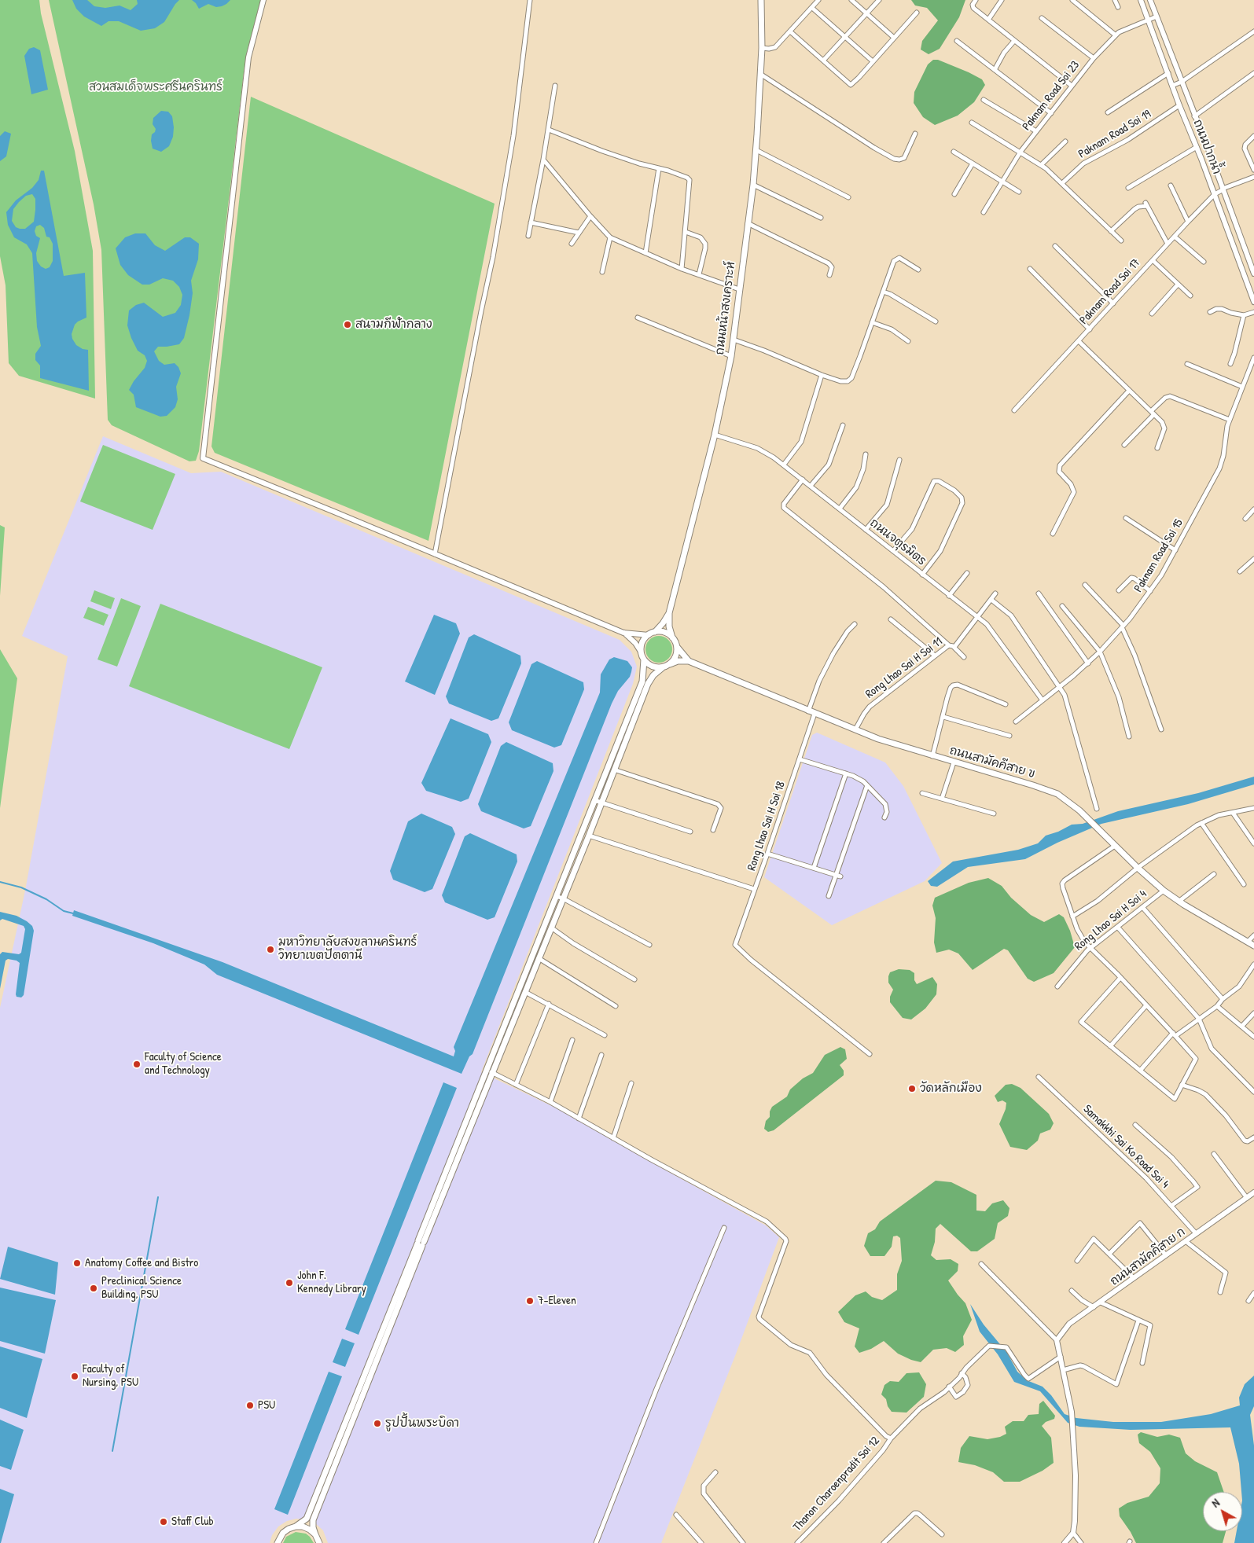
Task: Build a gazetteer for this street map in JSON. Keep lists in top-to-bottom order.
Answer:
{
  "streets": {
    "main road": ["ถนนหน้าสงเคราะห์", "ถนนสามัคคีสาย ข"],
    "street": [
      "Paknam Road Soi 23",
      "Paknam Road Soi 19",
      "ถนนปากน้ำ",
      "Paknam Road Soi 17",
      "ถนนจตุรมิตร",
      "Paknam Road Soi 15",
      "Rong Lhao Sai H Soi 11",
      "Rong Lhao Sai H Soi 18",
      "Rong Lhao Sai H Soi 4",
      "Samakkhi Sai Ko Road Soi 4",
      "ถนนสามัคคีสาย ก",
      "Thanon Charoenpradit Soi 12"
    ]
  },
  "crossings": [
    ["Paknam Road Soi 23", "ถนนปากน้ำ"],
    ["Paknam Road Soi 19", "ถนนปากน้ำ"],
    ["ถนนปากน้ำ", "Paknam Road Soi 17"],
    ["ถนนหน้าสงเคราะห์", "ถนนจตุรมิตร"],
    ["ถนนหน้าสงเคราะห์", "ถนนสามัคคีสาย ข"],
    ["ถนนจตุรมิตร", "Paknam Road Soi 15"],
    ["ถนนจตุรมิตร", "Rong Lhao Sai H Soi 11"],
    ["Rong Lhao Sai H Soi 11", "ถนนสามัคคีสาย ข"],
    ["ถนนสามัคคีสาย ข", "Rong Lhao Sai H Soi 18"],
    ["ถนนสามัคคีสาย ข", "Rong Lhao Sai H Soi 4"],
    ["Samakkhi Sai Ko Road Soi 4", "ถนนสามัคคีสาย ก"]
  ],
  "parks": ["สวนสมเด็จพระศรีนครินทร์"],
  "places": [
    "สนามกีฬากลาง",
    "มหาวิทยาลัยสงขลานครินทร์ วิทยาเขตปัตตานี",
    "Faculty of Science and Technology",
    "วัดหลักเมือง",
    "Anatomy Coffee and Bistro",
    "John F. Kennedy Library",
    "Preclinical Science Building, PSU",
    "7-Eleven",
    "Faculty of Nursing, PSU",
    "PSU",
    "รูปปั้นพระบิดา",
    "Staff Club"
  ],
  "north": "top left"
}
